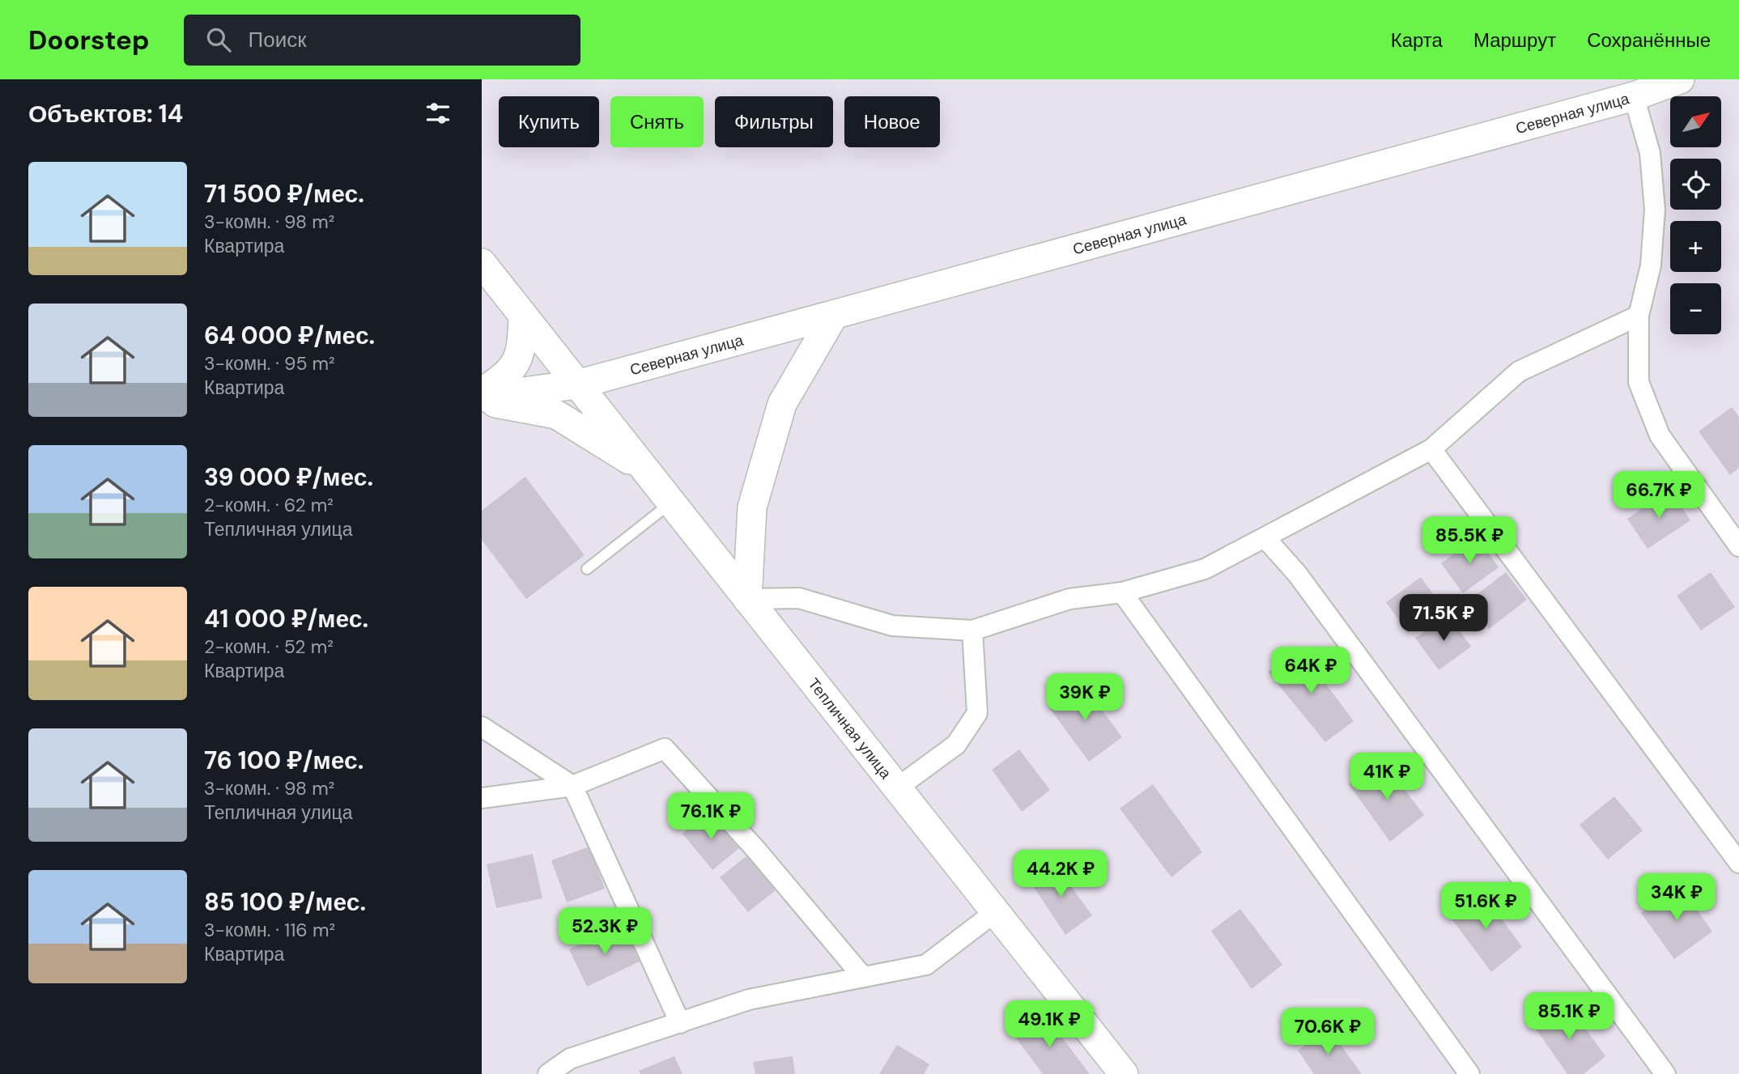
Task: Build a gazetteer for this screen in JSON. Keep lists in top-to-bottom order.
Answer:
{
  "streets": {
    "main road": ["Северная улица", "Тепличная улица"]
  },
  "crossings": [
    ["Северная улица", "Тепличная улица"]
  ],
  "north": "top right",
  "page": {
    "header": "Doorstep",
    "search": "Поиск",
    "nav": ["Карта", "Маршрут", "Сохранённые"],
    "heading": "Объектов: 14",
    "map_buttons": ["+", "−"],
    "chip": [
      "Купить",
      "Снять",
      "Фильтры",
      "Новое"
    ],
    "list": [
      {
        "name": "71 500 ₽/мес.",
        "note": "3-комн. · 98 m² · Квартира"
      },
      {
        "name": "64 000 ₽/мес.",
        "note": "3-комн. · 95 m² · Квартира"
      },
      {
        "name": "39 000 ₽/мес.",
        "note": "2-комн. · 62 m² · Тепличная улица"
      },
      {
        "name": "41 000 ₽/мес.",
        "note": "2-комн. · 52 m² · Квартира"
      },
      {
        "name": "76 100 ₽/мес.",
        "note": "3-комн. · 98 m² · Тепличная улица"
      },
      {
        "name": "85 100 ₽/мес.",
        "note": "3-комн. · 116 m² · Квартира"
      }
    ],
    "price": [
      "66.7K ₽",
      "85.5K ₽",
      "71.5K ₽",
      "64K ₽",
      "39K ₽",
      "41K ₽",
      "76.1K ₽",
      "44.2K ₽",
      "34K ₽",
      "51.6K ₽",
      "52.3K ₽",
      "85.1K ₽",
      "49.1K ₽",
      "70.6K ₽"
    ]
  }
}
